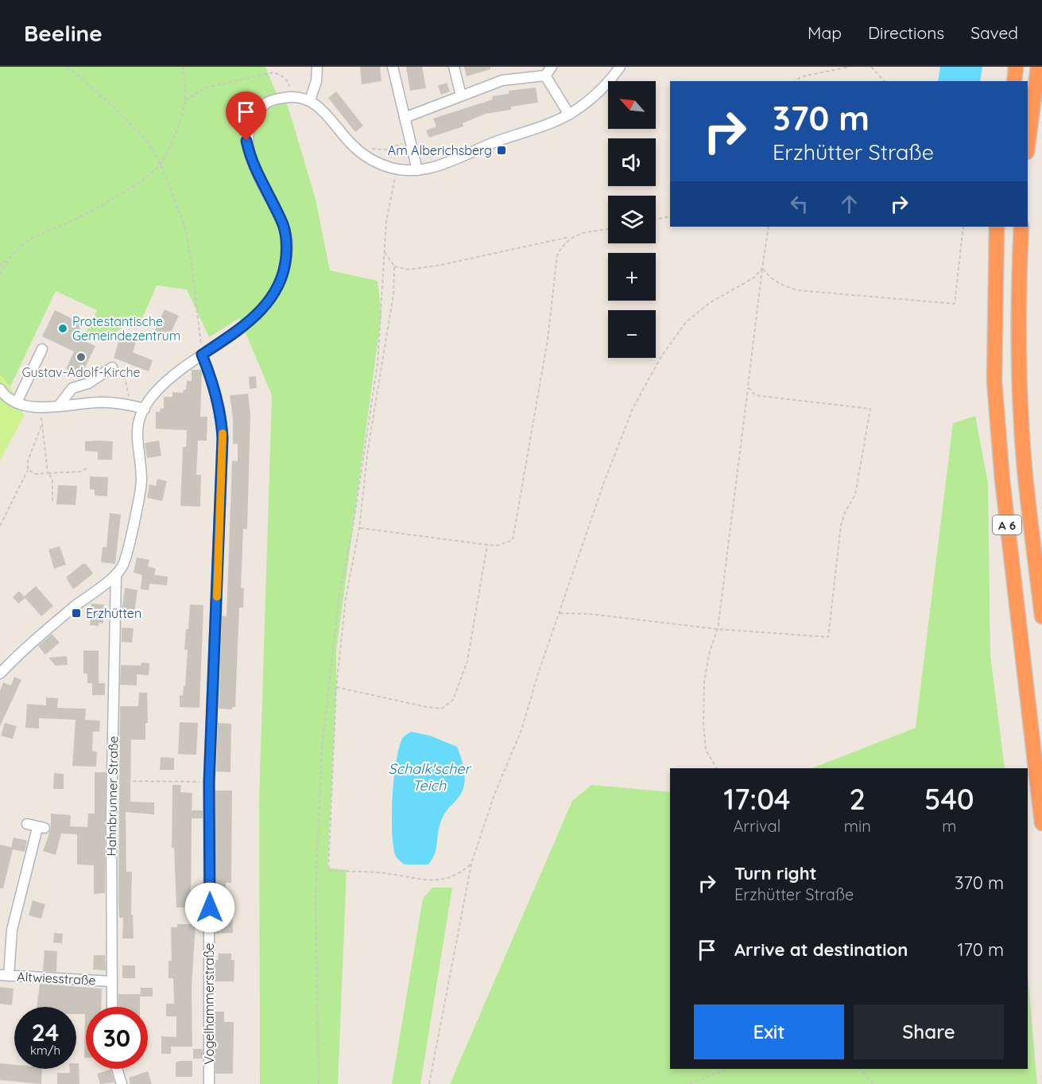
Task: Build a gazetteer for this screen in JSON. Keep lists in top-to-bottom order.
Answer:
{
  "streets": {
    "highway": ["A 6"],
    "street": ["Hahnbrunner Straße", "Altwiesstraße", "Vogelhammerstraße"]
  },
  "crossings": [
    ["Hahnbrunner Straße", "Altwiesstraße"]
  ],
  "water": ["Schalk'scher Teich"],
  "places": {
    "transit": ["Am Alberichsberg", "Erzhütten"],
    "other": ["Protestantische Gemeindezentrum", "Gustav-Adolf-Kirche"]
  },
  "north": "top left",
  "page": {
    "header": "Beeline",
    "nav": ["Map", "Directions", "Saved"],
    "map_buttons": ["+", "−"],
    "turn": ["370 m", "Erzhütter Straße"],
    "eta": [
      "17:04",
      "Arrival",
      "2",
      "min",
      "540",
      "m"
    ],
    "list": [
      {
        "name": "Turn right",
        "note": "Erzhütter Straße",
        "value": "370 m"
      },
      {
        "name": "Arrive at destination",
        "value": "170 m"
      }
    ],
    "buttons": ["Exit", "Share"],
    "speed": "24 km/h",
    "limit": "30"
  }
}
